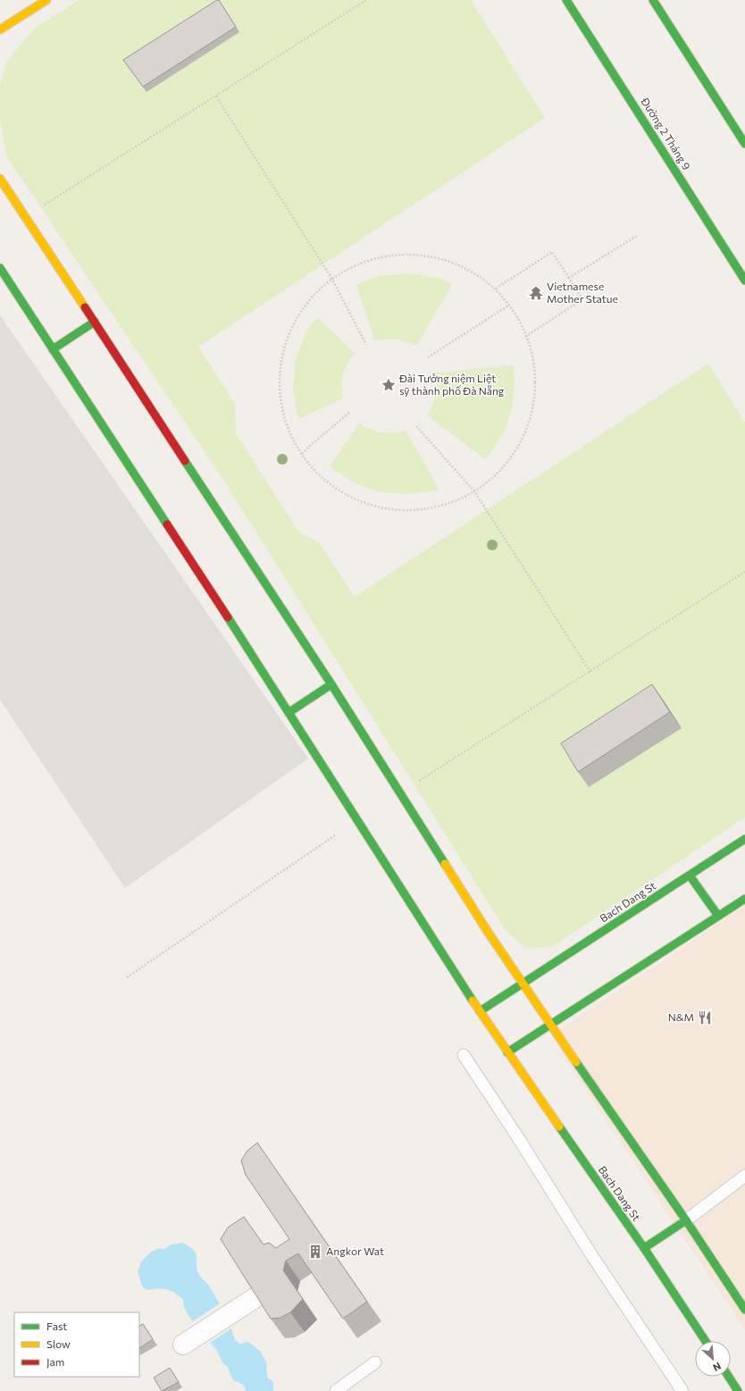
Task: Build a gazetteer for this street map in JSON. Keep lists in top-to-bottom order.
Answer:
{
  "streets": {
    "main road": ["Đường 2 Tháng 9", "Bach Dang St"]
  },
  "places": {
    "temple": ["Vietnamese Mother Statue"],
    "place": ["Đài Tưởng niệm Liệt sỹ thành phố Đà Nẵng"],
    "restaurant": ["N&M"],
    "building": ["Angkor Wat"]
  },
  "legend": ["Fast", "Slow", "Jam"],
  "north": "bottom right"
}
